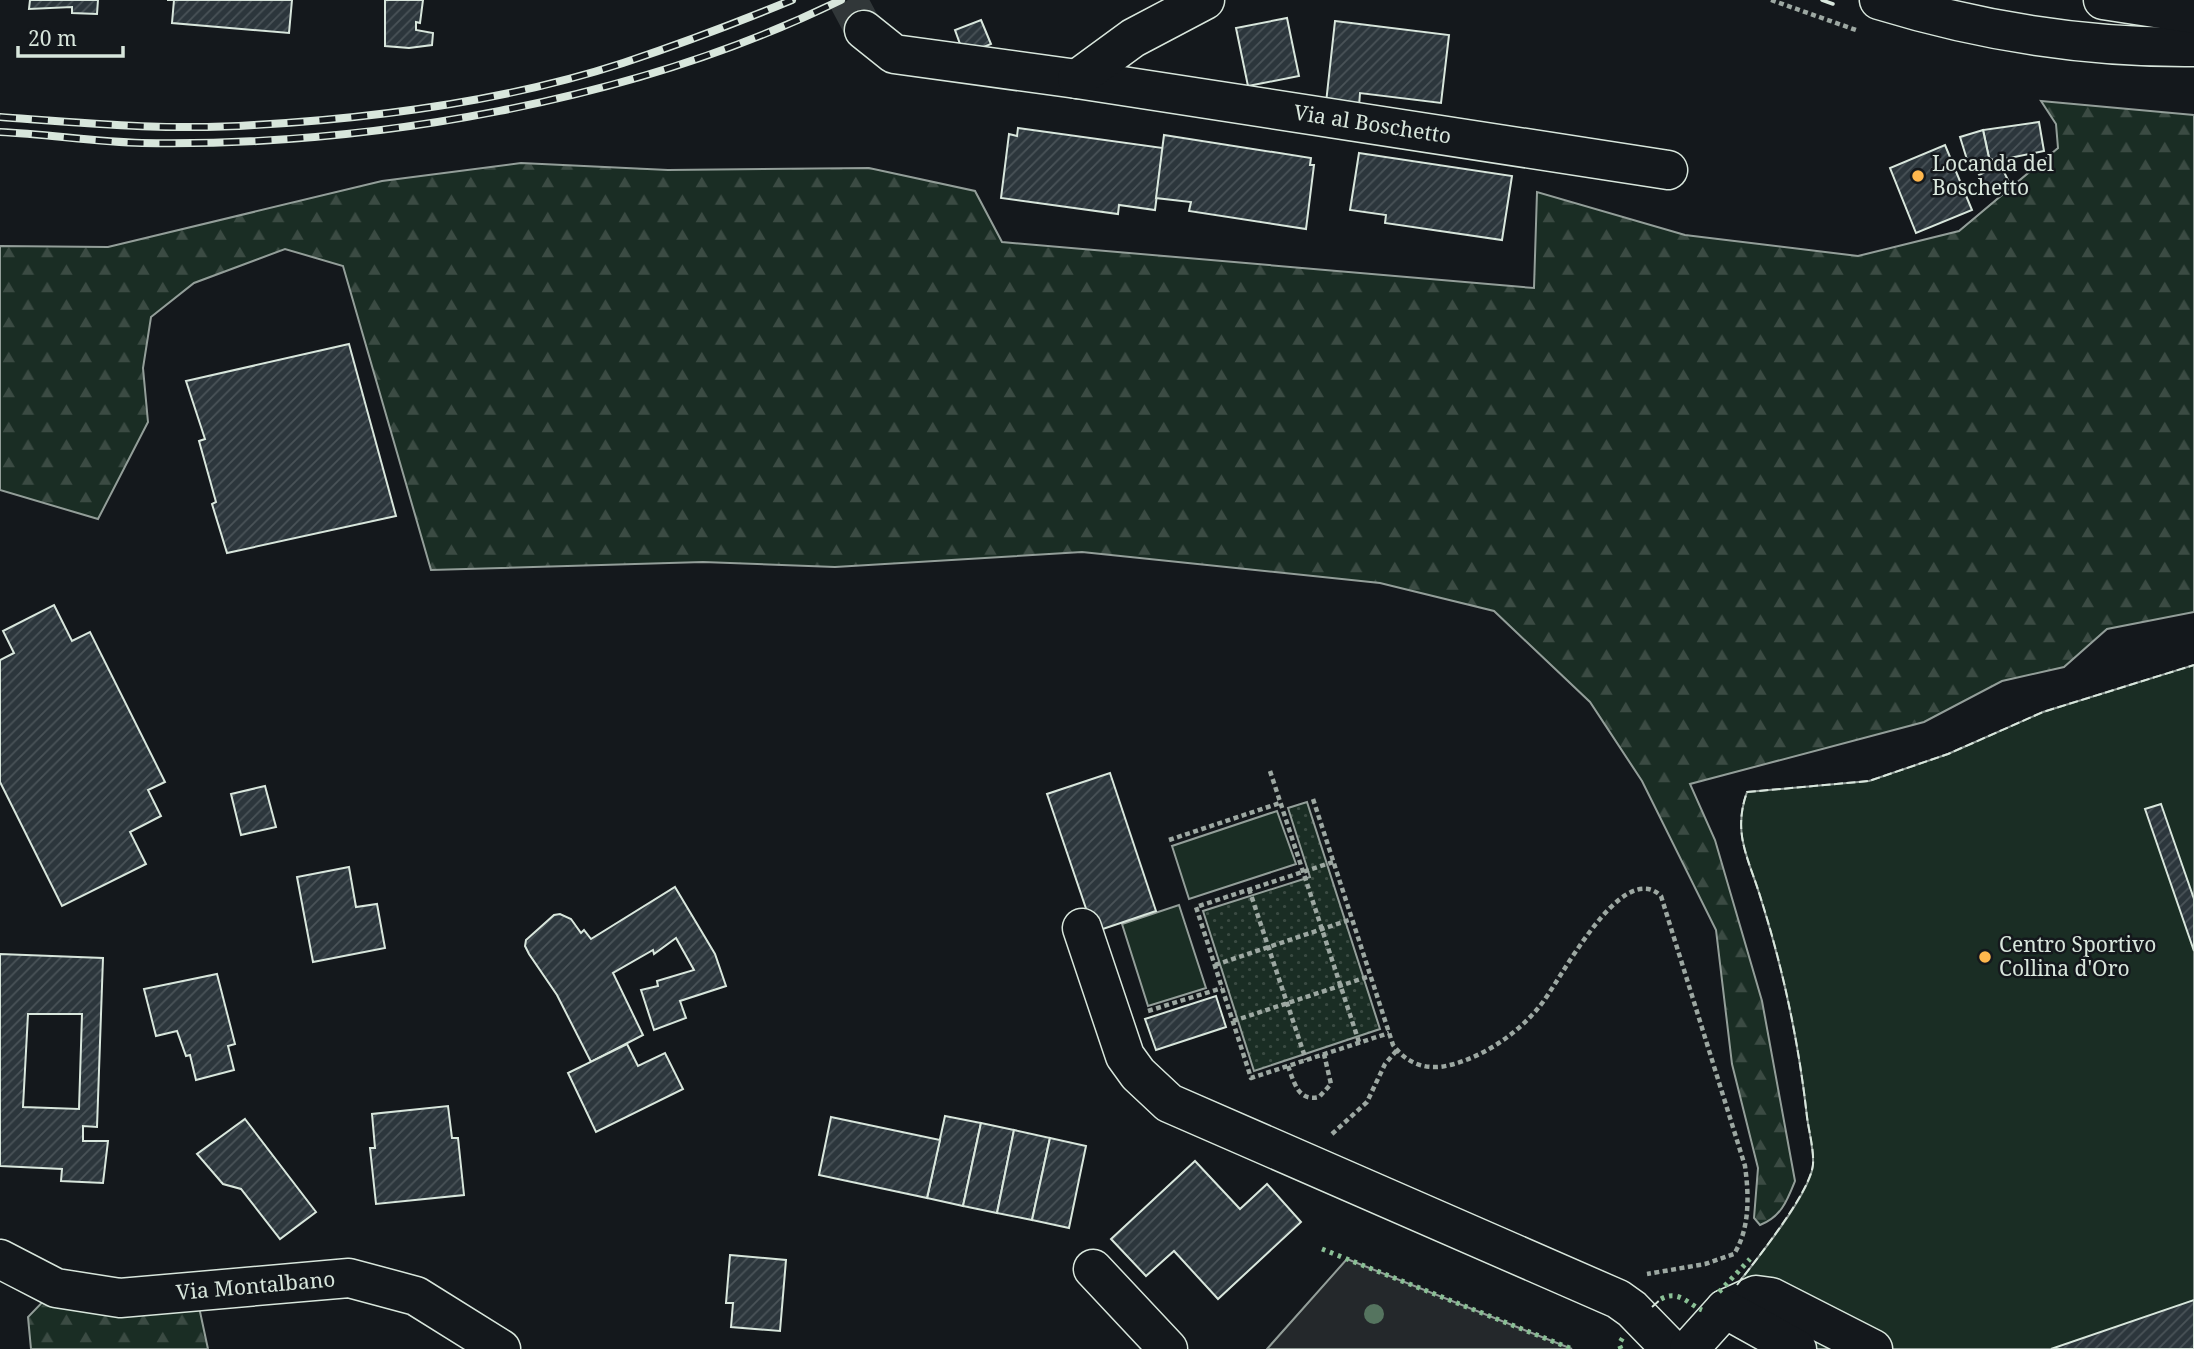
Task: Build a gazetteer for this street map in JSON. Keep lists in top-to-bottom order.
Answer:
{
  "streets": {
    "street": ["Via al Boschetto", "Via Montalbano"]
  },
  "places": ["Locanda del Boschetto", "Centro Sportivo Collina d'Oro"],
  "scale_bar": "20 m"
}
